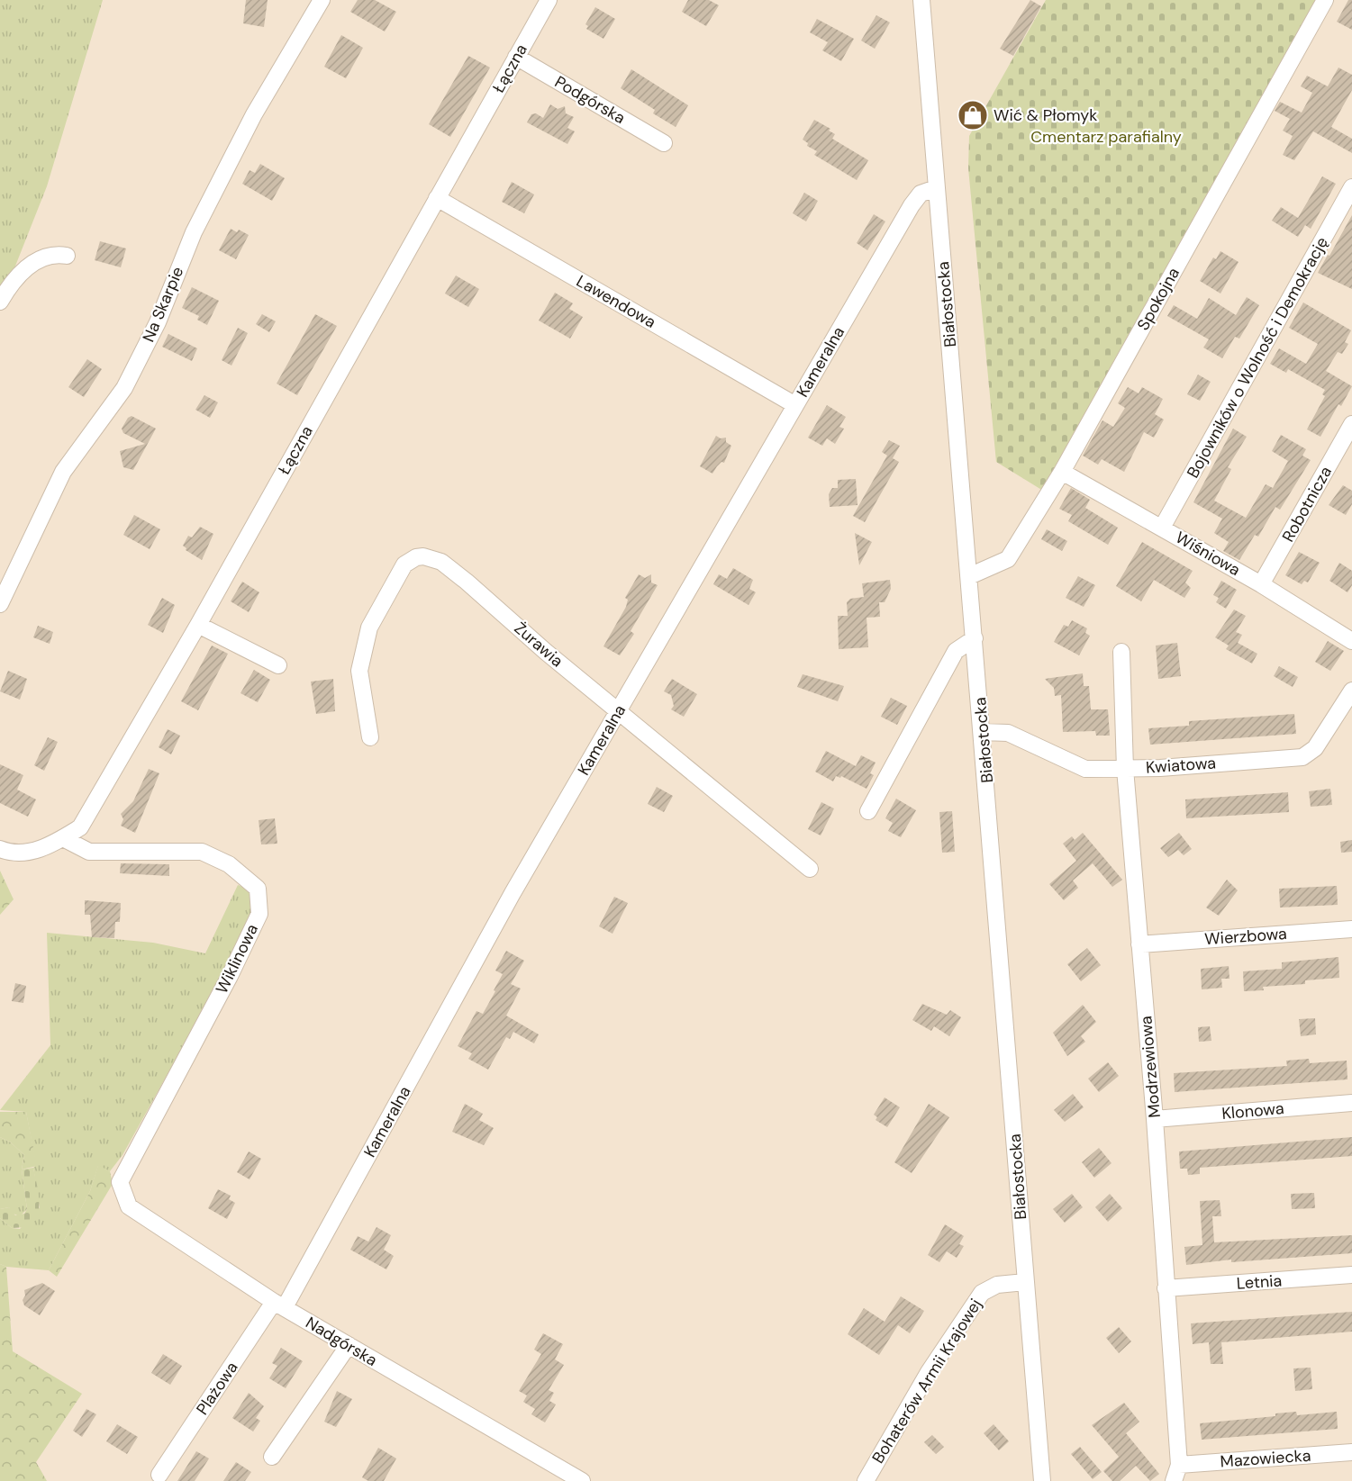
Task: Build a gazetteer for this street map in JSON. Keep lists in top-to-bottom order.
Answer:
{
  "streets": {
    "street": [
      "Łączna",
      "Podgórska",
      "Spokojna",
      "Lawendowa",
      "Na Skarpie",
      "Białostocka",
      "Bojowników o Wolność i Demokrację",
      "Kameralna",
      "Robotnicza",
      "Wiśniowa",
      "Żurawia",
      "Kwiatowa",
      "Wierzbowa",
      "Wiklinowa",
      "Modrzewiowa",
      "Klonowa",
      "Letnia",
      "Nadgórska",
      "Bohaterów Armii Krajowej",
      "Plażowa",
      "Mazowiecka"
    ]
  },
  "crossings": [
    ["Łączna", "Podgórska"],
    ["Łączna", "Lawendowa"],
    ["Łączna", "Wiklinowa"],
    ["Spokojna", "Białostocka"],
    ["Spokojna", "Wiśniowa"],
    ["Lawendowa", "Kameralna"],
    ["Białostocka", "Kameralna"],
    ["Białostocka", "Kwiatowa"],
    ["Białostocka", "Bohaterów Armii Krajowej"],
    ["Bojowników o Wolność i Demokrację", "Wiśniowa"],
    ["Kameralna", "Żurawia"],
    ["Kameralna", "Nadgórska"],
    ["Kameralna", "Plażowa"],
    ["Robotnicza", "Wiśniowa"],
    ["Kwiatowa", "Modrzewiowa"],
    ["Wierzbowa", "Modrzewiowa"],
    ["Wiklinowa", "Nadgórska"],
    ["Modrzewiowa", "Klonowa"],
    ["Modrzewiowa", "Letnia"],
    ["Modrzewiowa", "Mazowiecka"],
    ["Nadgórska", "Plażowa"]
  ],
  "parks": ["Cmentarz parafialny"],
  "places": {
    "shop": ["Wić & Płomyk"]
  }
}
